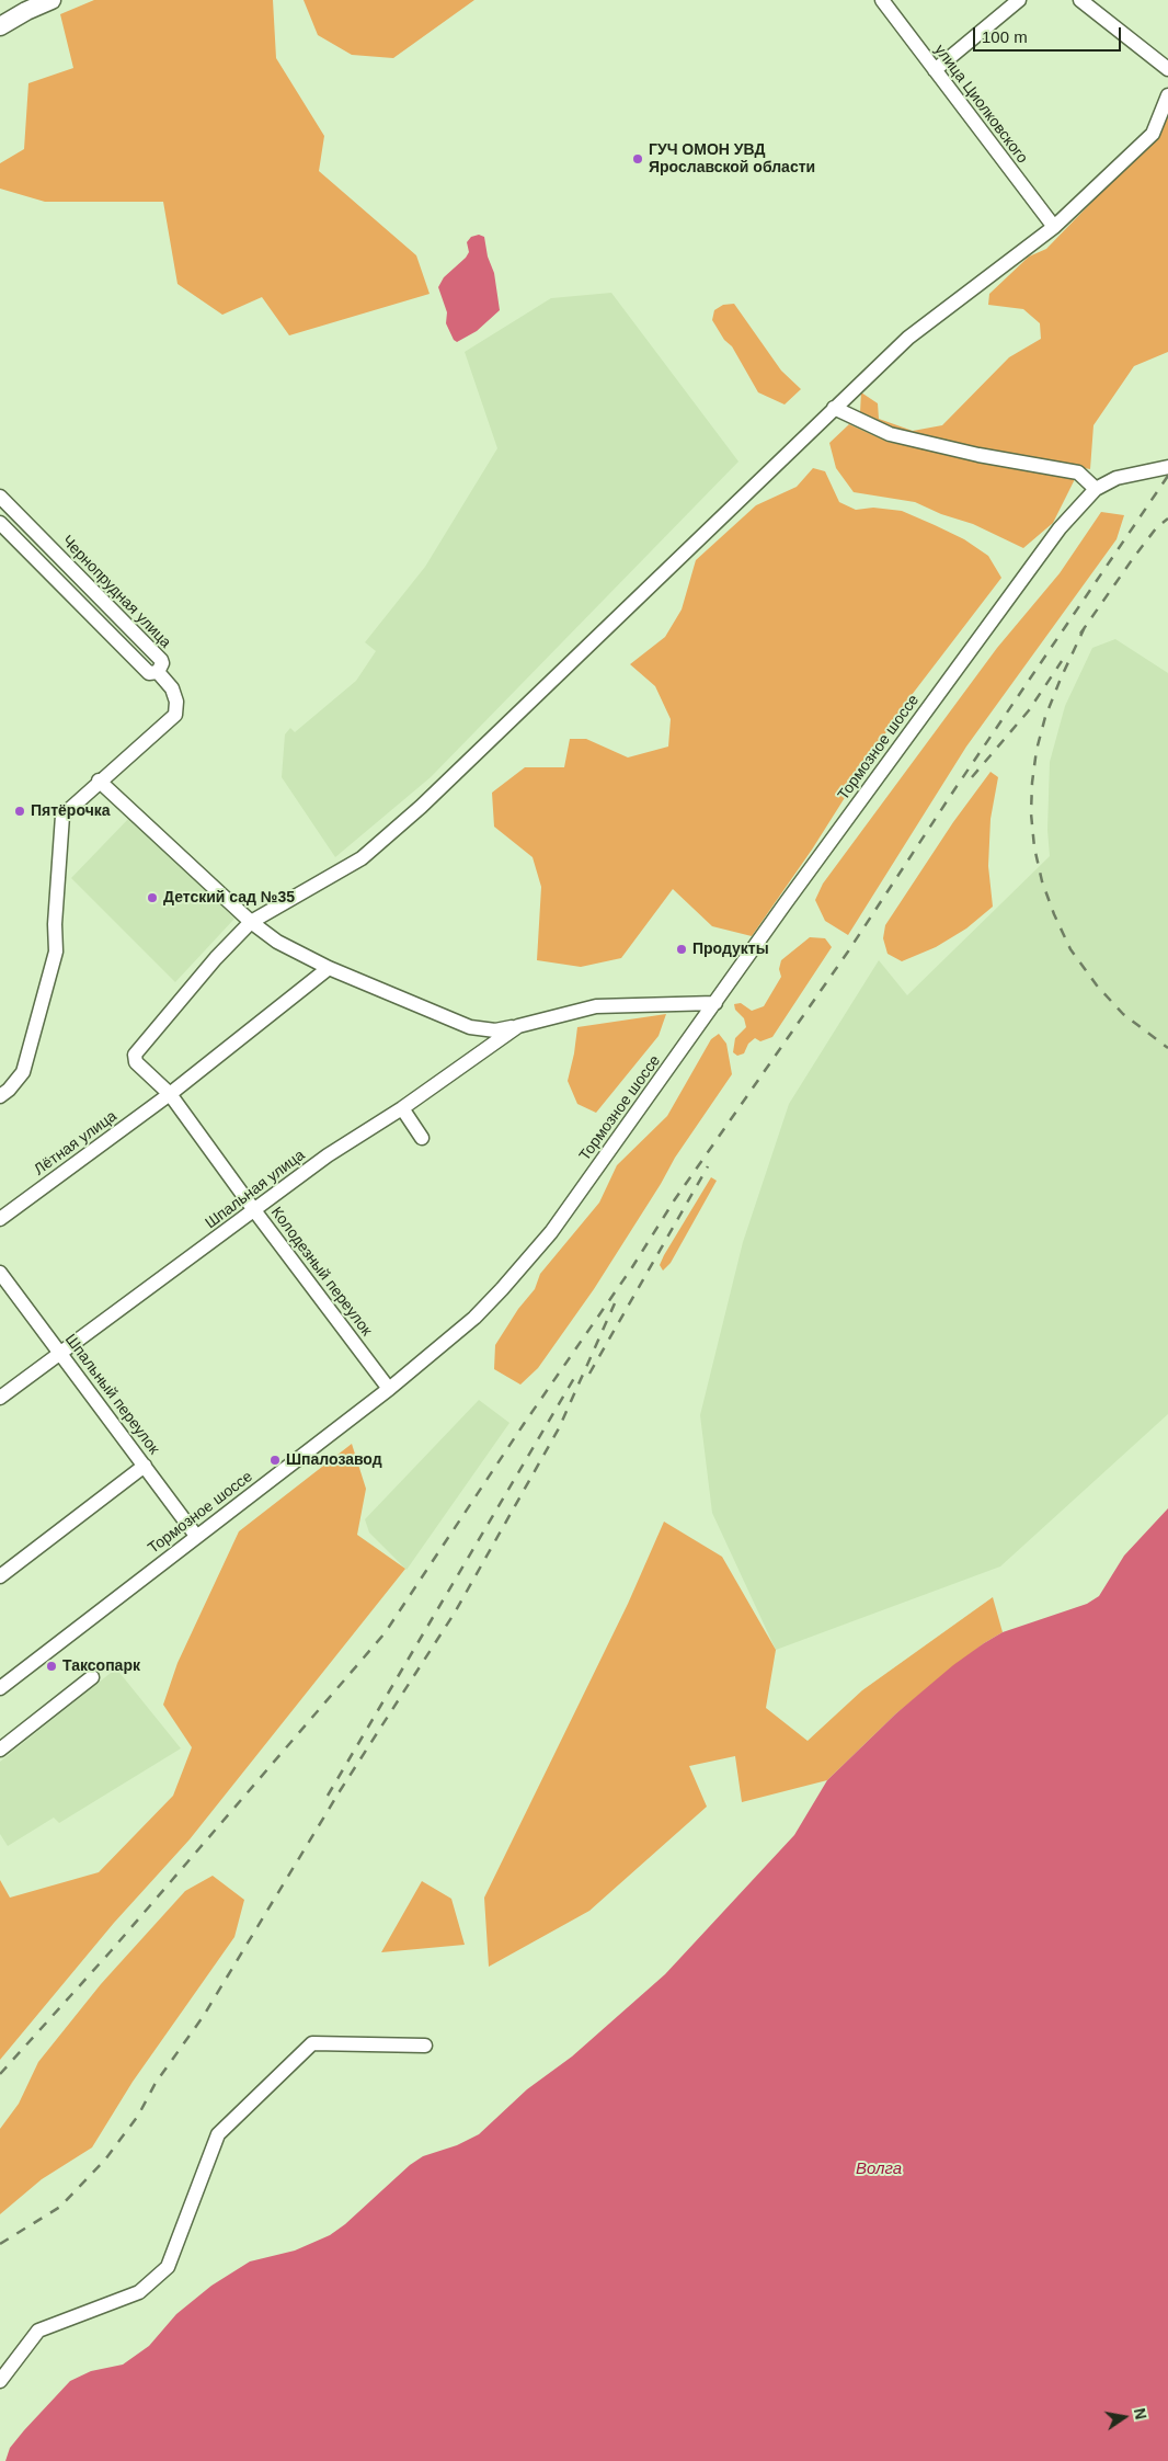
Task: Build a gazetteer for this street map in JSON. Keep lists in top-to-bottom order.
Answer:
{
  "streets": {
    "street": [
      "улица Циолковского",
      "Чернопрудная улица",
      "Тормозное шоссе",
      "Лётная улица",
      "Шпальная улица",
      "Колодезный переулок",
      "Шпальный переулок"
    ]
  },
  "crossings": [
    ["улица Циолковского", "Колодезный переулок"],
    ["Тормозное шоссе", "Шпальная улица"],
    ["Тормозное шоссе", "Колодезный переулок"],
    ["Тормозное шоссе", "Шпальный переулок"],
    ["Лётная улица", "Колодезный переулок"],
    ["Шпальная улица", "Колодезный переулок"],
    ["Шпальная улица", "Шпальный переулок"]
  ],
  "water": ["Волга"],
  "places": [
    "ГУЧ ОМОН УВД Ярославской области",
    "Пятёрочка",
    "Детский сад №35",
    "Продукты",
    "Шпалозавод",
    "Таксопарк"
  ],
  "scale_bar": "100 m",
  "north": "right"
}
